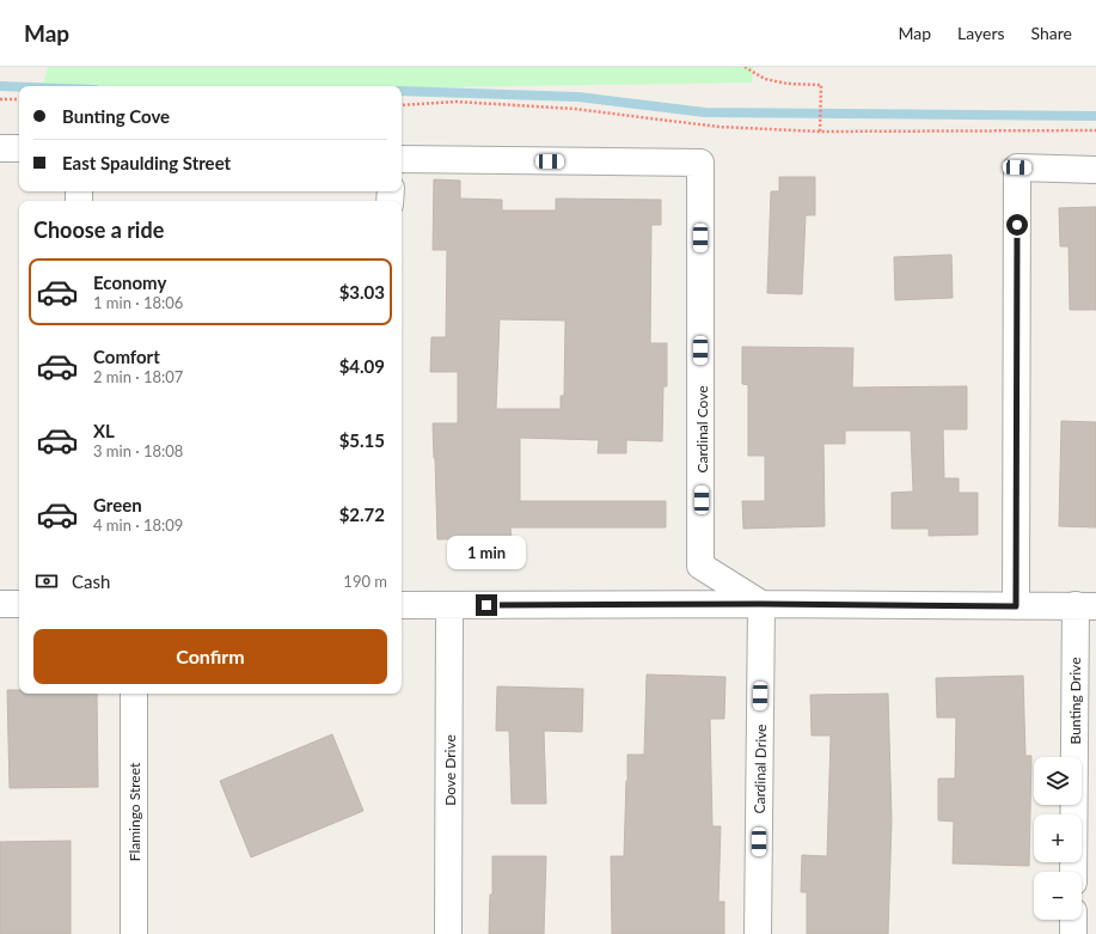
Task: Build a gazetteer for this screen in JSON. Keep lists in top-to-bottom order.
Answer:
{
  "streets": {
    "street": [
      "Cardinal Cove",
      "Bunting Drive",
      "Cardinal Drive",
      "Dove Drive",
      "Flamingo Street"
    ]
  },
  "crossings": [
    ["Cardinal Cove", "Cardinal Drive"]
  ],
  "page": {
    "header": "Map",
    "nav": ["Map", "Layers", "Share"],
    "banner": ["Bunting Cove", "East Spaulding Street"],
    "heading": "Choose a ride",
    "list": [
      {
        "name": "Economy",
        "note": "1 min · 18:06",
        "value": "$3.03"
      },
      {
        "name": "Comfort",
        "note": "2 min · 18:07",
        "value": "$4.09"
      },
      {
        "name": "XL",
        "note": "3 min · 18:08",
        "value": "$5.15"
      },
      {
        "name": "Green",
        "note": "4 min · 18:09",
        "value": "$2.72"
      }
    ],
    "bubble": "1 min",
    "pay": ["Cash", "190 m"],
    "buttons": "Confirm",
    "map_buttons": ["+", "−"]
  }
}
